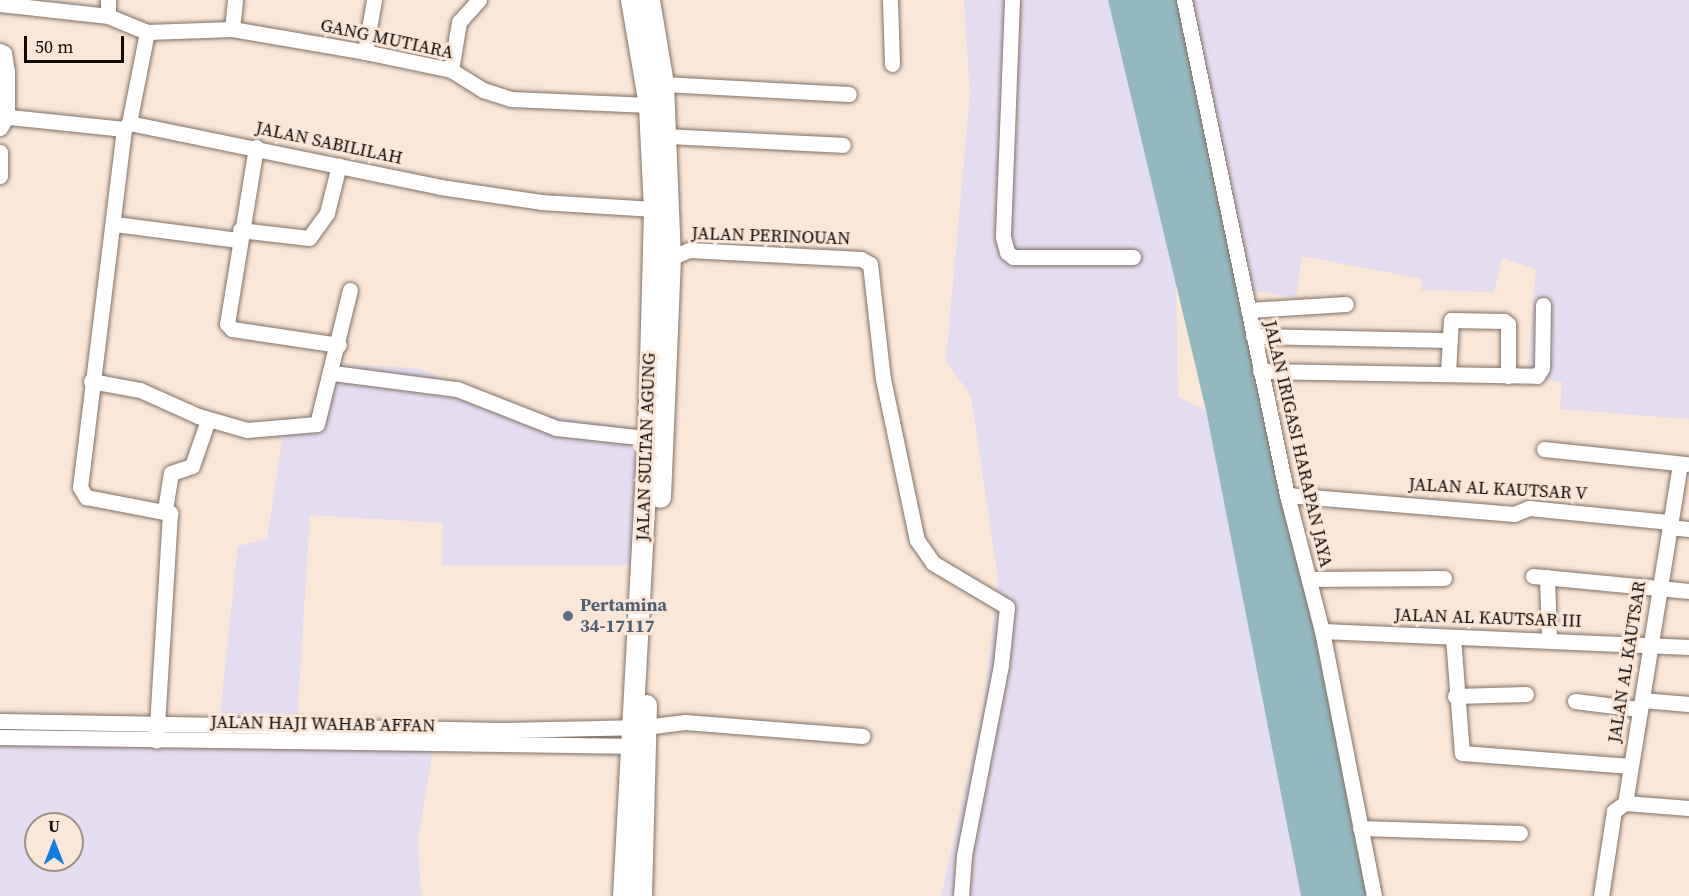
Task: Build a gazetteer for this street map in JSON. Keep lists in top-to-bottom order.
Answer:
{
  "streets": {
    "highway": ["JALAN SULTAN AGUNG"],
    "street": [
      "GANG MUTIARA",
      "JALAN SABILILAH",
      "JALAN PERINOUAN",
      "JALAN IRIGASI HARAPAN JAYA",
      "JALAN AL KAUTSAR V",
      "JALAN AL KAUTSAR III",
      "JALAN AL KAUTSAR",
      "JALAN HAJI WAHAB AFFAN"
    ]
  },
  "crossings": [
    ["GANG MUTIARA", "JALAN SULTAN AGUNG"],
    ["JALAN SABILILAH", "JALAN SULTAN AGUNG"],
    ["JALAN PERINOUAN", "JALAN SULTAN AGUNG"],
    ["JALAN IRIGASI HARAPAN JAYA", "JALAN AL KAUTSAR V"],
    ["JALAN IRIGASI HARAPAN JAYA", "JALAN AL KAUTSAR III"],
    ["JALAN SULTAN AGUNG", "JALAN HAJI WAHAB AFFAN"],
    ["JALAN AL KAUTSAR V", "JALAN AL KAUTSAR"],
    ["JALAN AL KAUTSAR III", "JALAN AL KAUTSAR"]
  ],
  "places": ["Pertamina 34-17117"],
  "scale_bar": "50 m",
  "north": "top"
}
